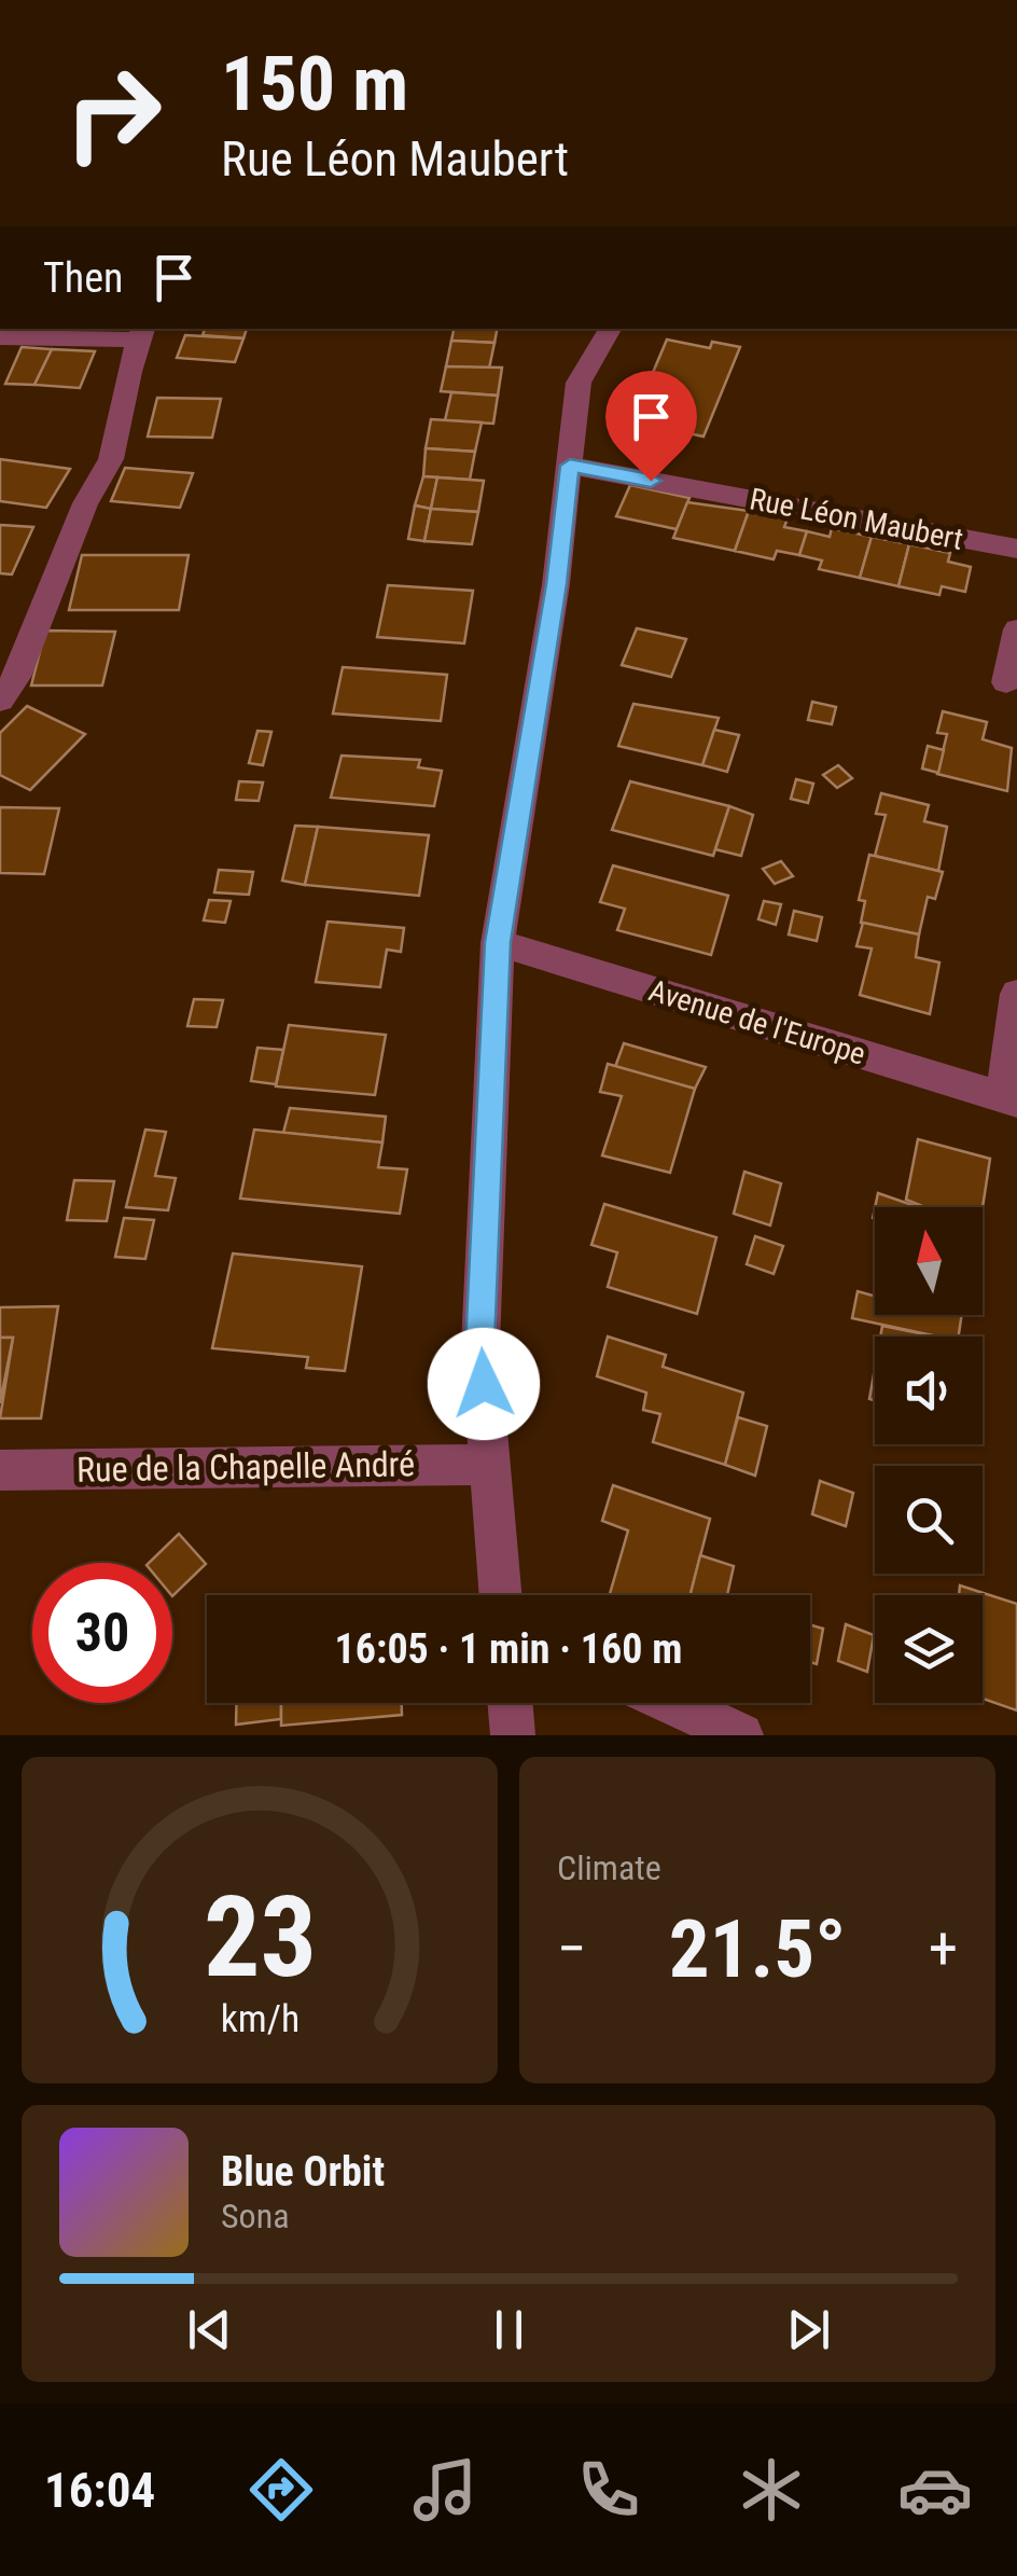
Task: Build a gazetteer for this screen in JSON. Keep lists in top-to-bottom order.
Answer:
{
  "streets": {
    "street": ["Rue Léon Maubert", "Avenue de l'Europe", "Rue de la Chapelle André"]
  },
  "north": "top",
  "page": {
    "turn": ["150 m", "Rue Léon Maubert"],
    "then": "Then",
    "limit": "30",
    "trip": "16:05 · 1 min · 160 m",
    "tile": "Climate",
    "heat": ["−", "21.5°", "+"],
    "song": ["Blue Orbit", "Sona"],
    "tabs": "16:04",
    "gauge": ["23", "km/h"]
  }
}
